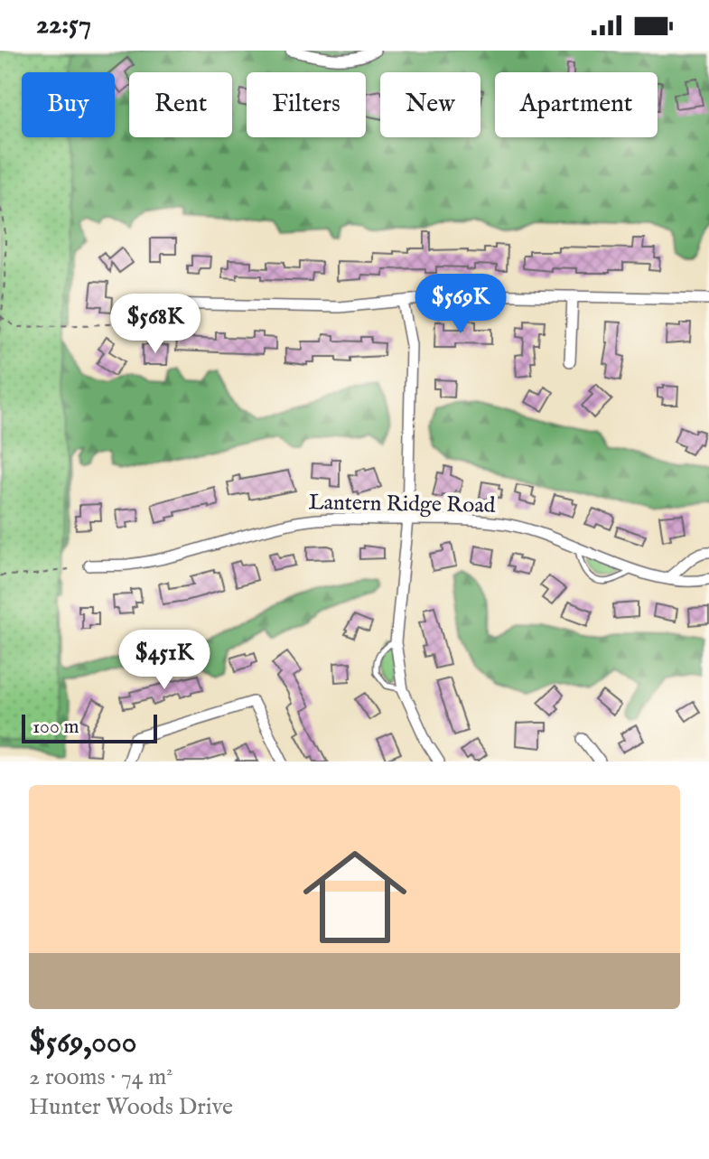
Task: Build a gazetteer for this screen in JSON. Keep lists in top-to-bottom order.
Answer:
{
  "streets": {
    "street": ["Lantern Ridge Road"]
  },
  "scale_bar": "100 m",
  "page": {
    "status": "22:57",
    "chip": [
      "Buy",
      "Rent",
      "Filters",
      "New",
      "Apartment"
    ],
    "price": ["$569K", "$568K", "$451K"],
    "scale": "100 m",
    "list": [
      {
        "name": "$569,000",
        "note": "2 rooms · 74 m² · Hunter Woods Drive"
      }
    ]
  }
}
